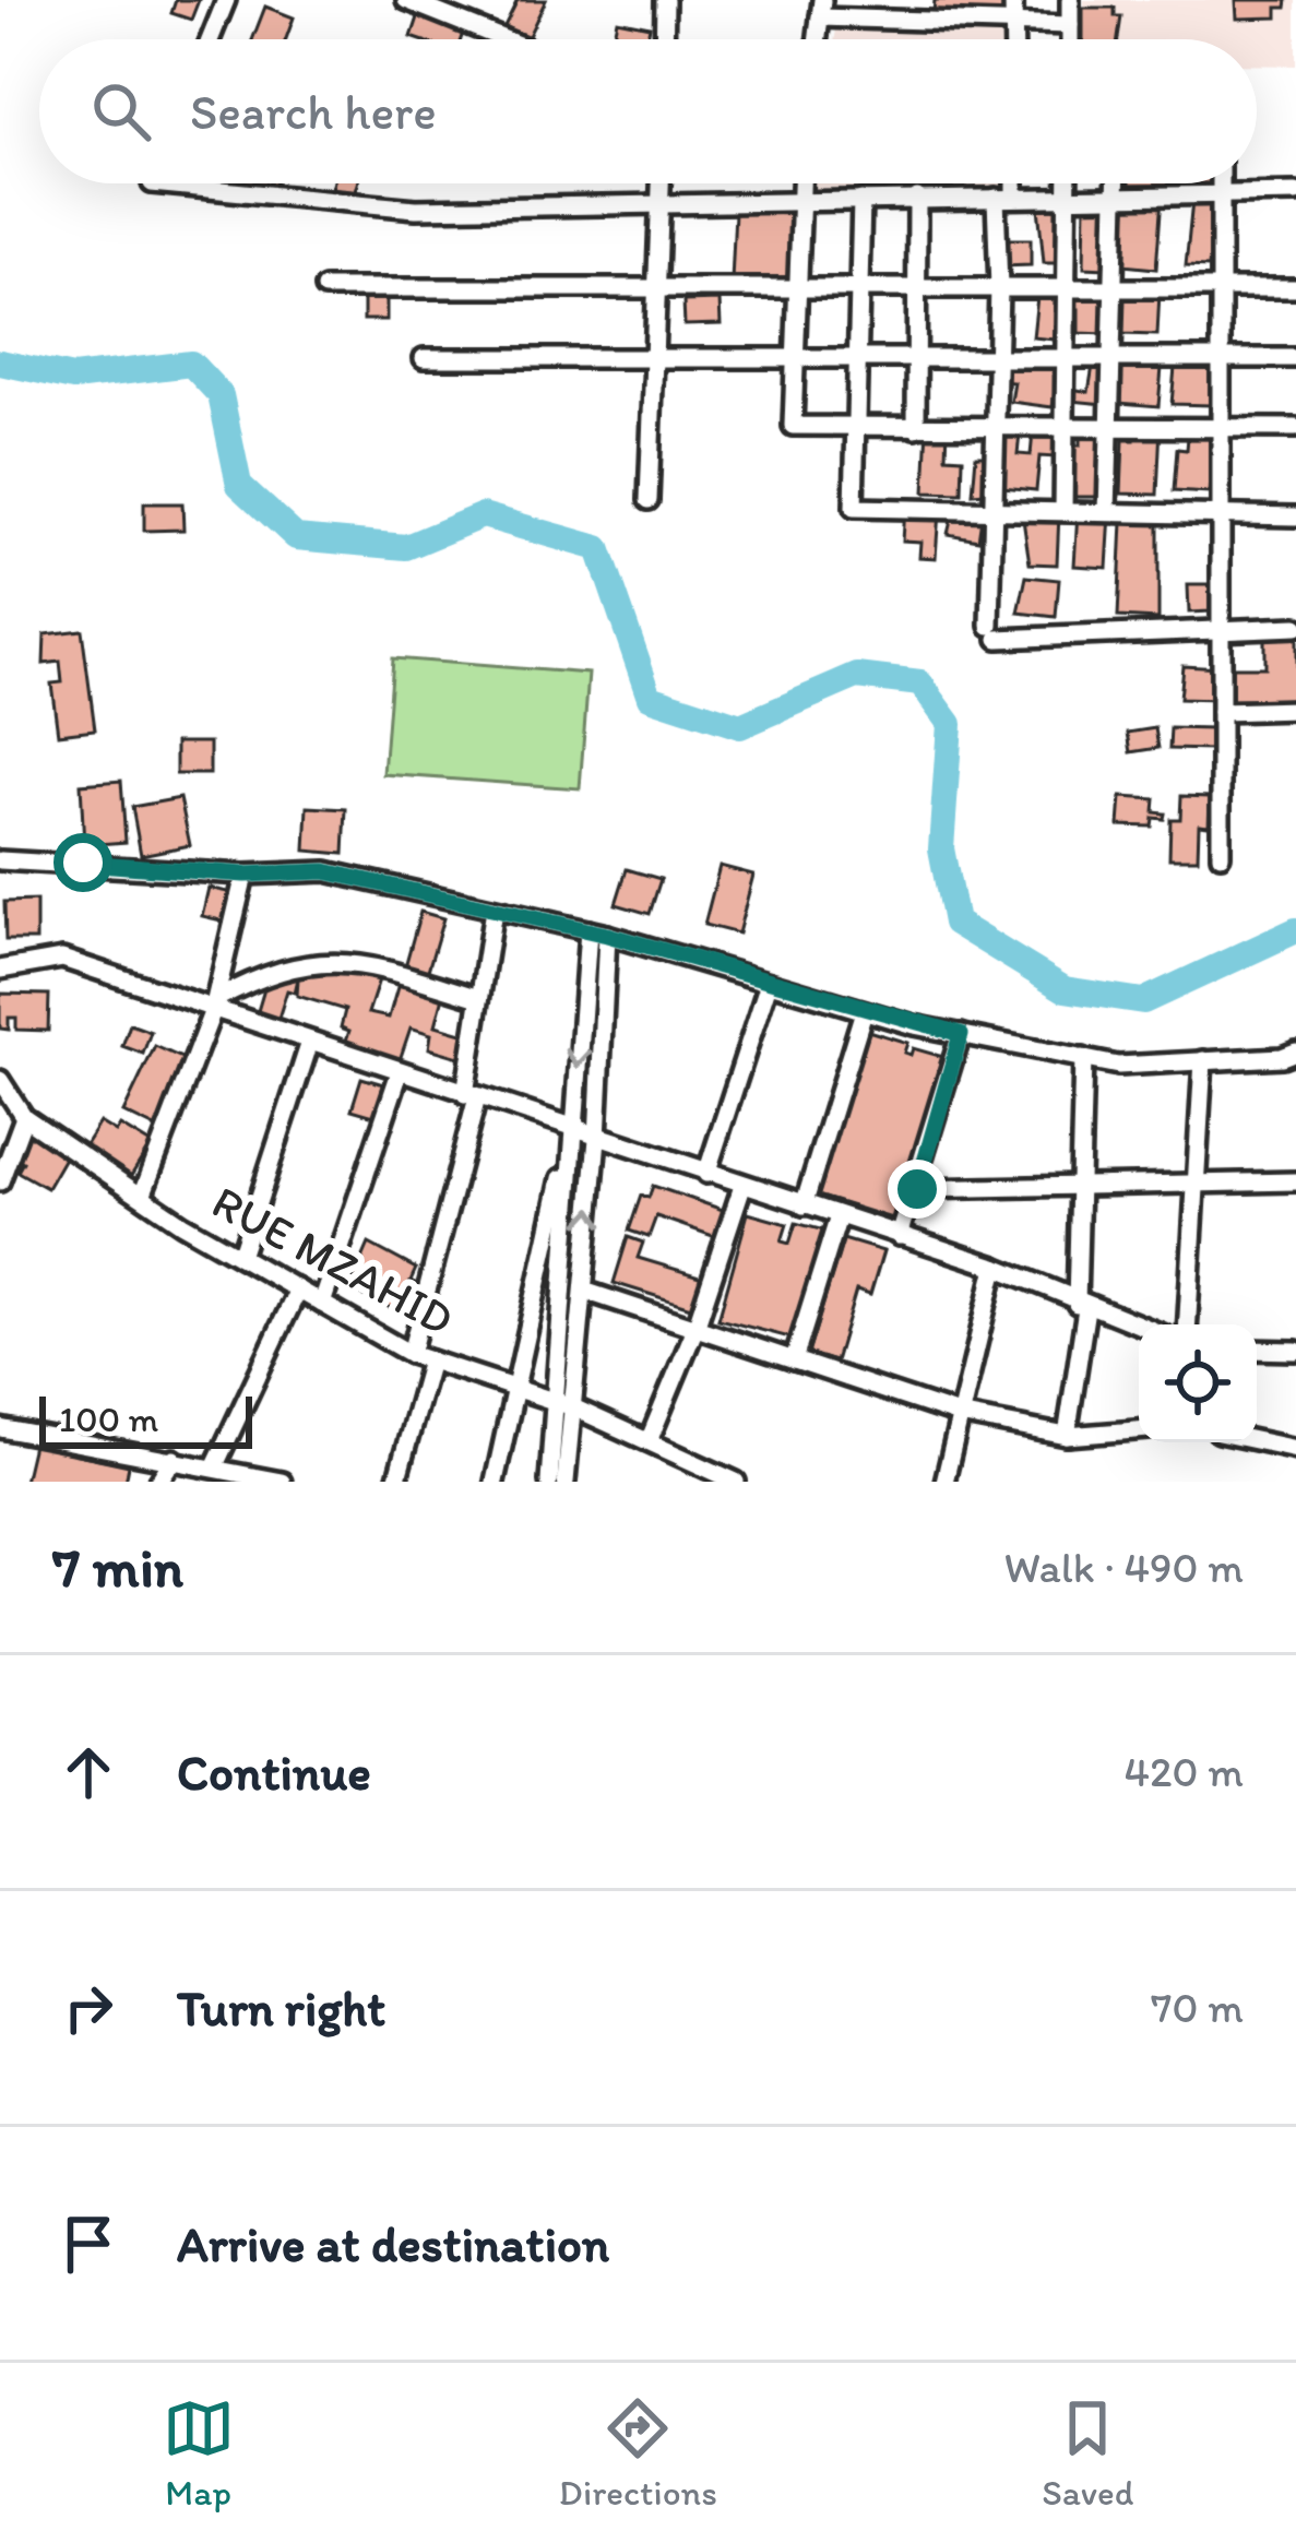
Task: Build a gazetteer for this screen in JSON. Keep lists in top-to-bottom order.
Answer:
{
  "streets": {
    "street": ["RUE MZAHID"]
  },
  "scale_bar": "100 m",
  "page": {
    "search": "Search here",
    "scale": "100 m",
    "heading": ["7 min", "Walk · 490 m"],
    "list": [
      ["Continue", "420 m"],
      ["Turn right", "70 m"],
      "Arrive at destination"
    ],
    "nav": ["Map", "Directions", "Saved"]
  }
}
